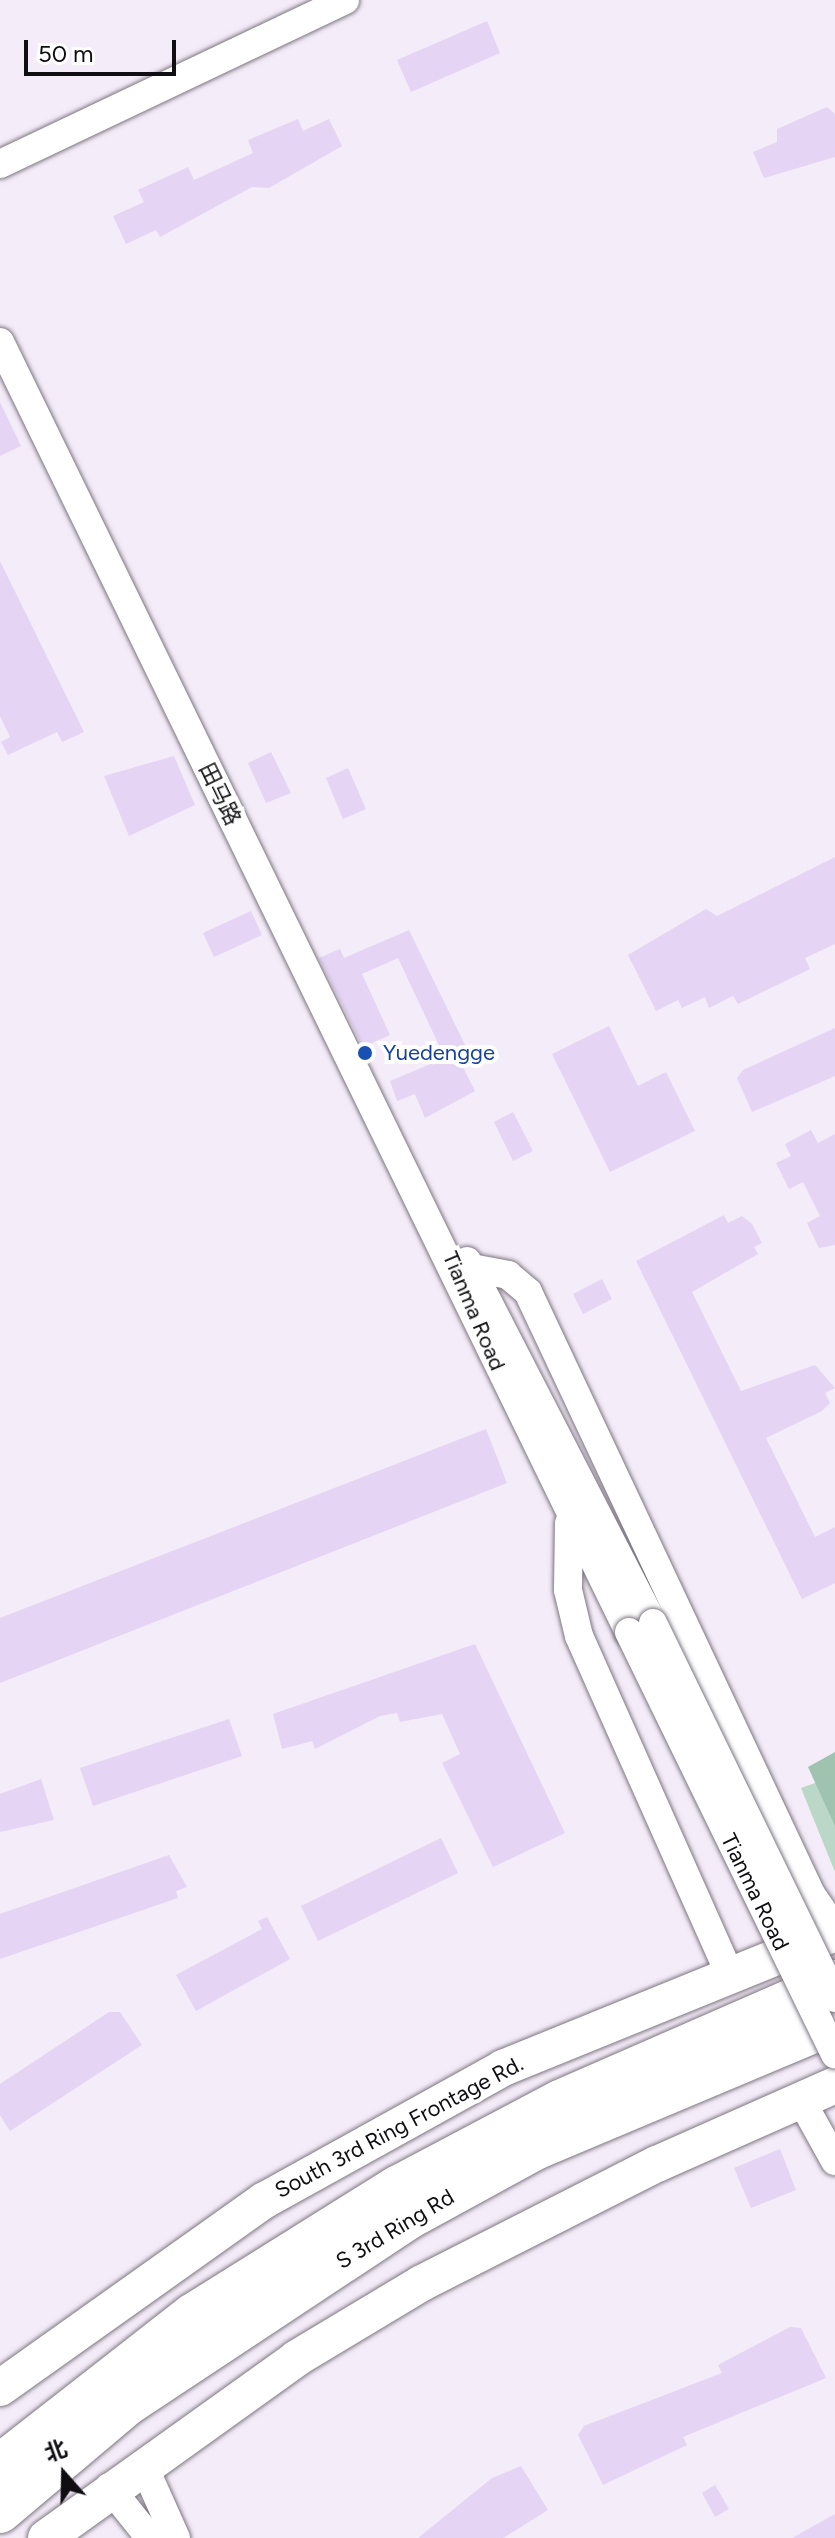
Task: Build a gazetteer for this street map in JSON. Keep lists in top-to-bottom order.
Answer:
{
  "streets": {
    "highway": ["S 3rd Ring Rd"],
    "main road": ["South 3rd Ring Frontage Rd."],
    "street": ["田马路", "Tianma Road"]
  },
  "crossings": [
    ["田马路", "Tianma Road"]
  ],
  "places": ["Yuedengge"],
  "scale_bar": "50 m",
  "north": "top"
}
